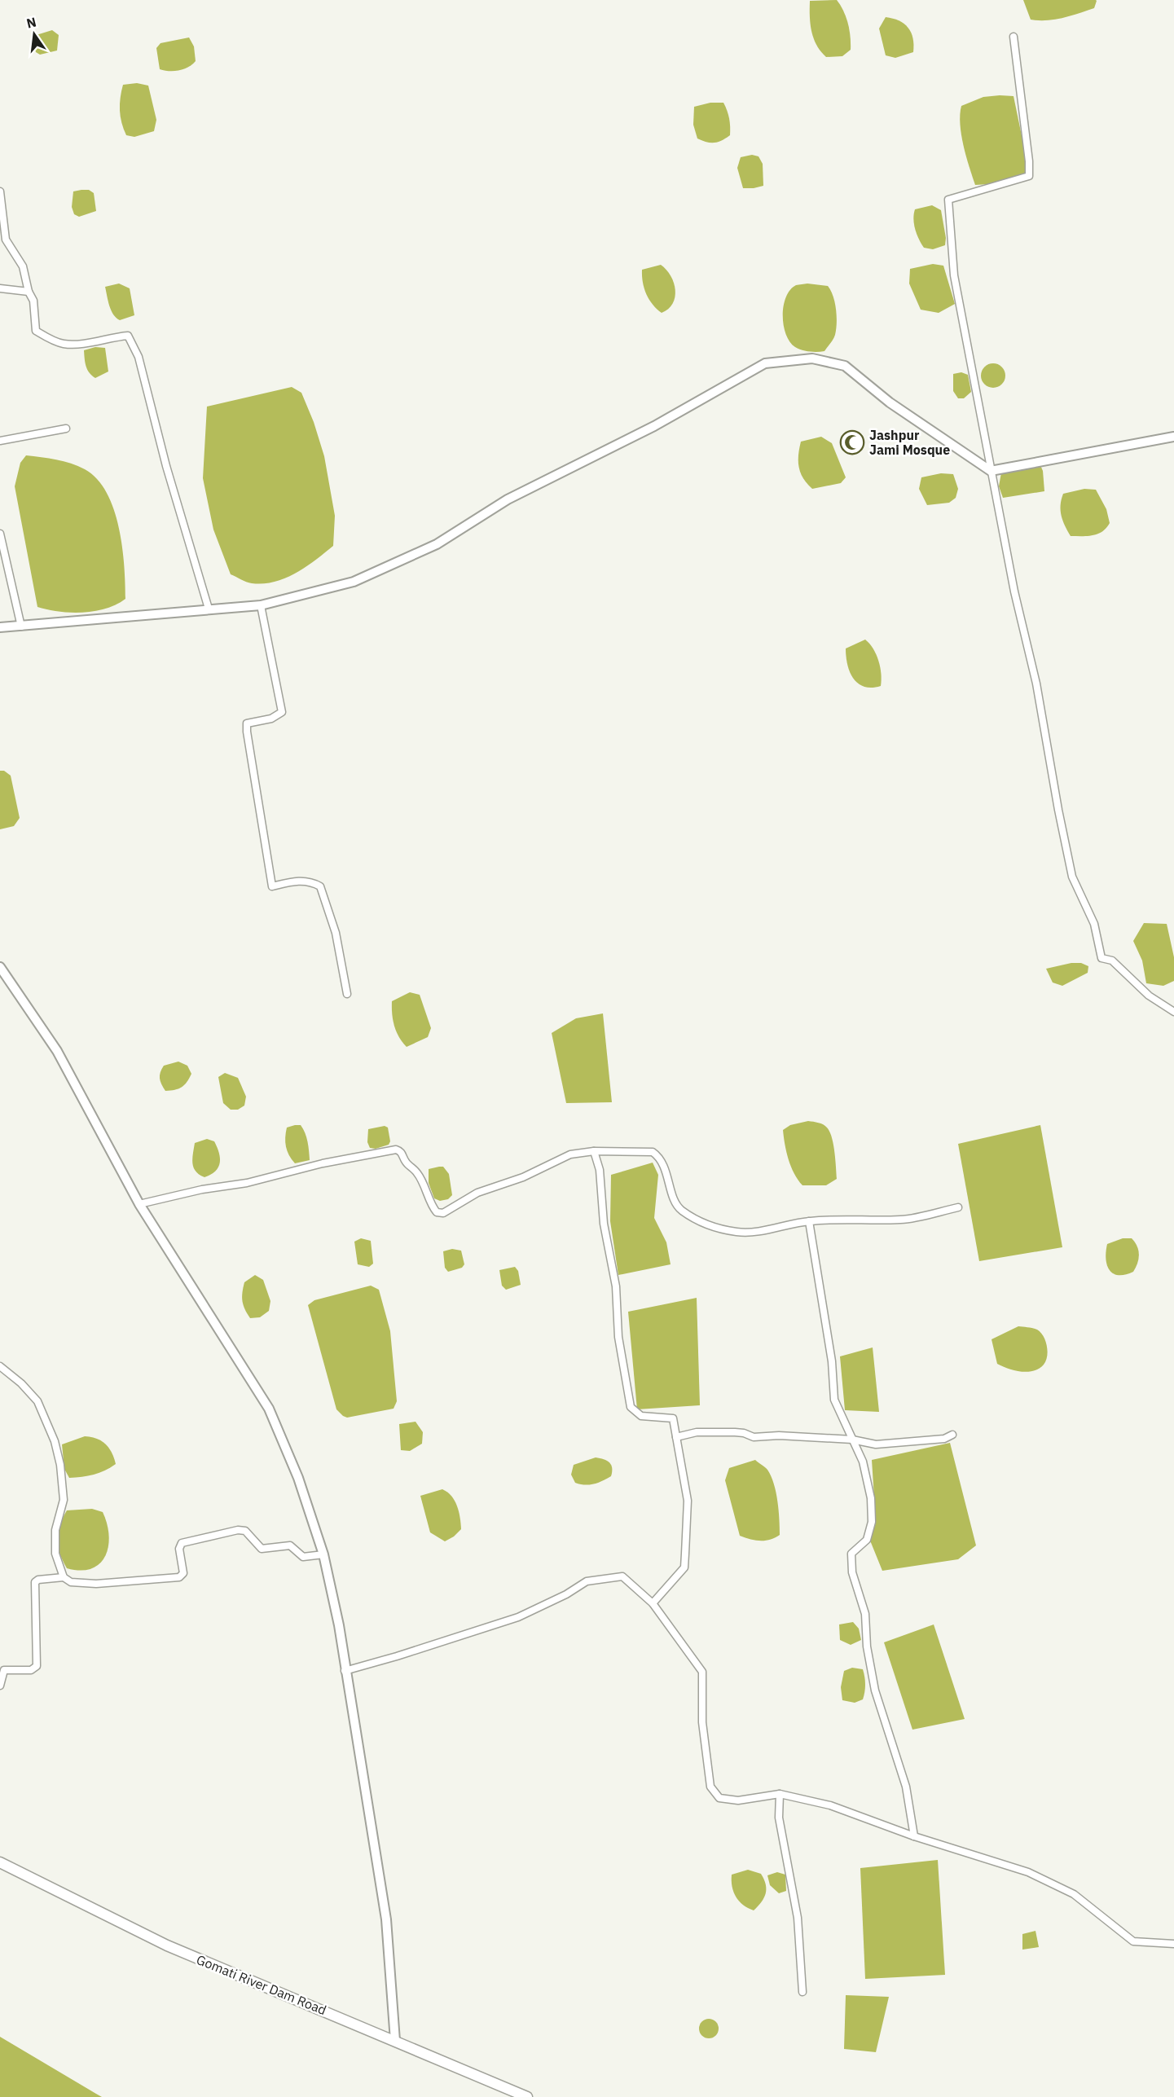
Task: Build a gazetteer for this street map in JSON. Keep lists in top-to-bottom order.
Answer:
{
  "streets": {
    "main road": ["Gomati River Dam Road"]
  },
  "places": {
    "mosque": ["Jashpur Jami Mosque"]
  },
  "north": "top"
}
